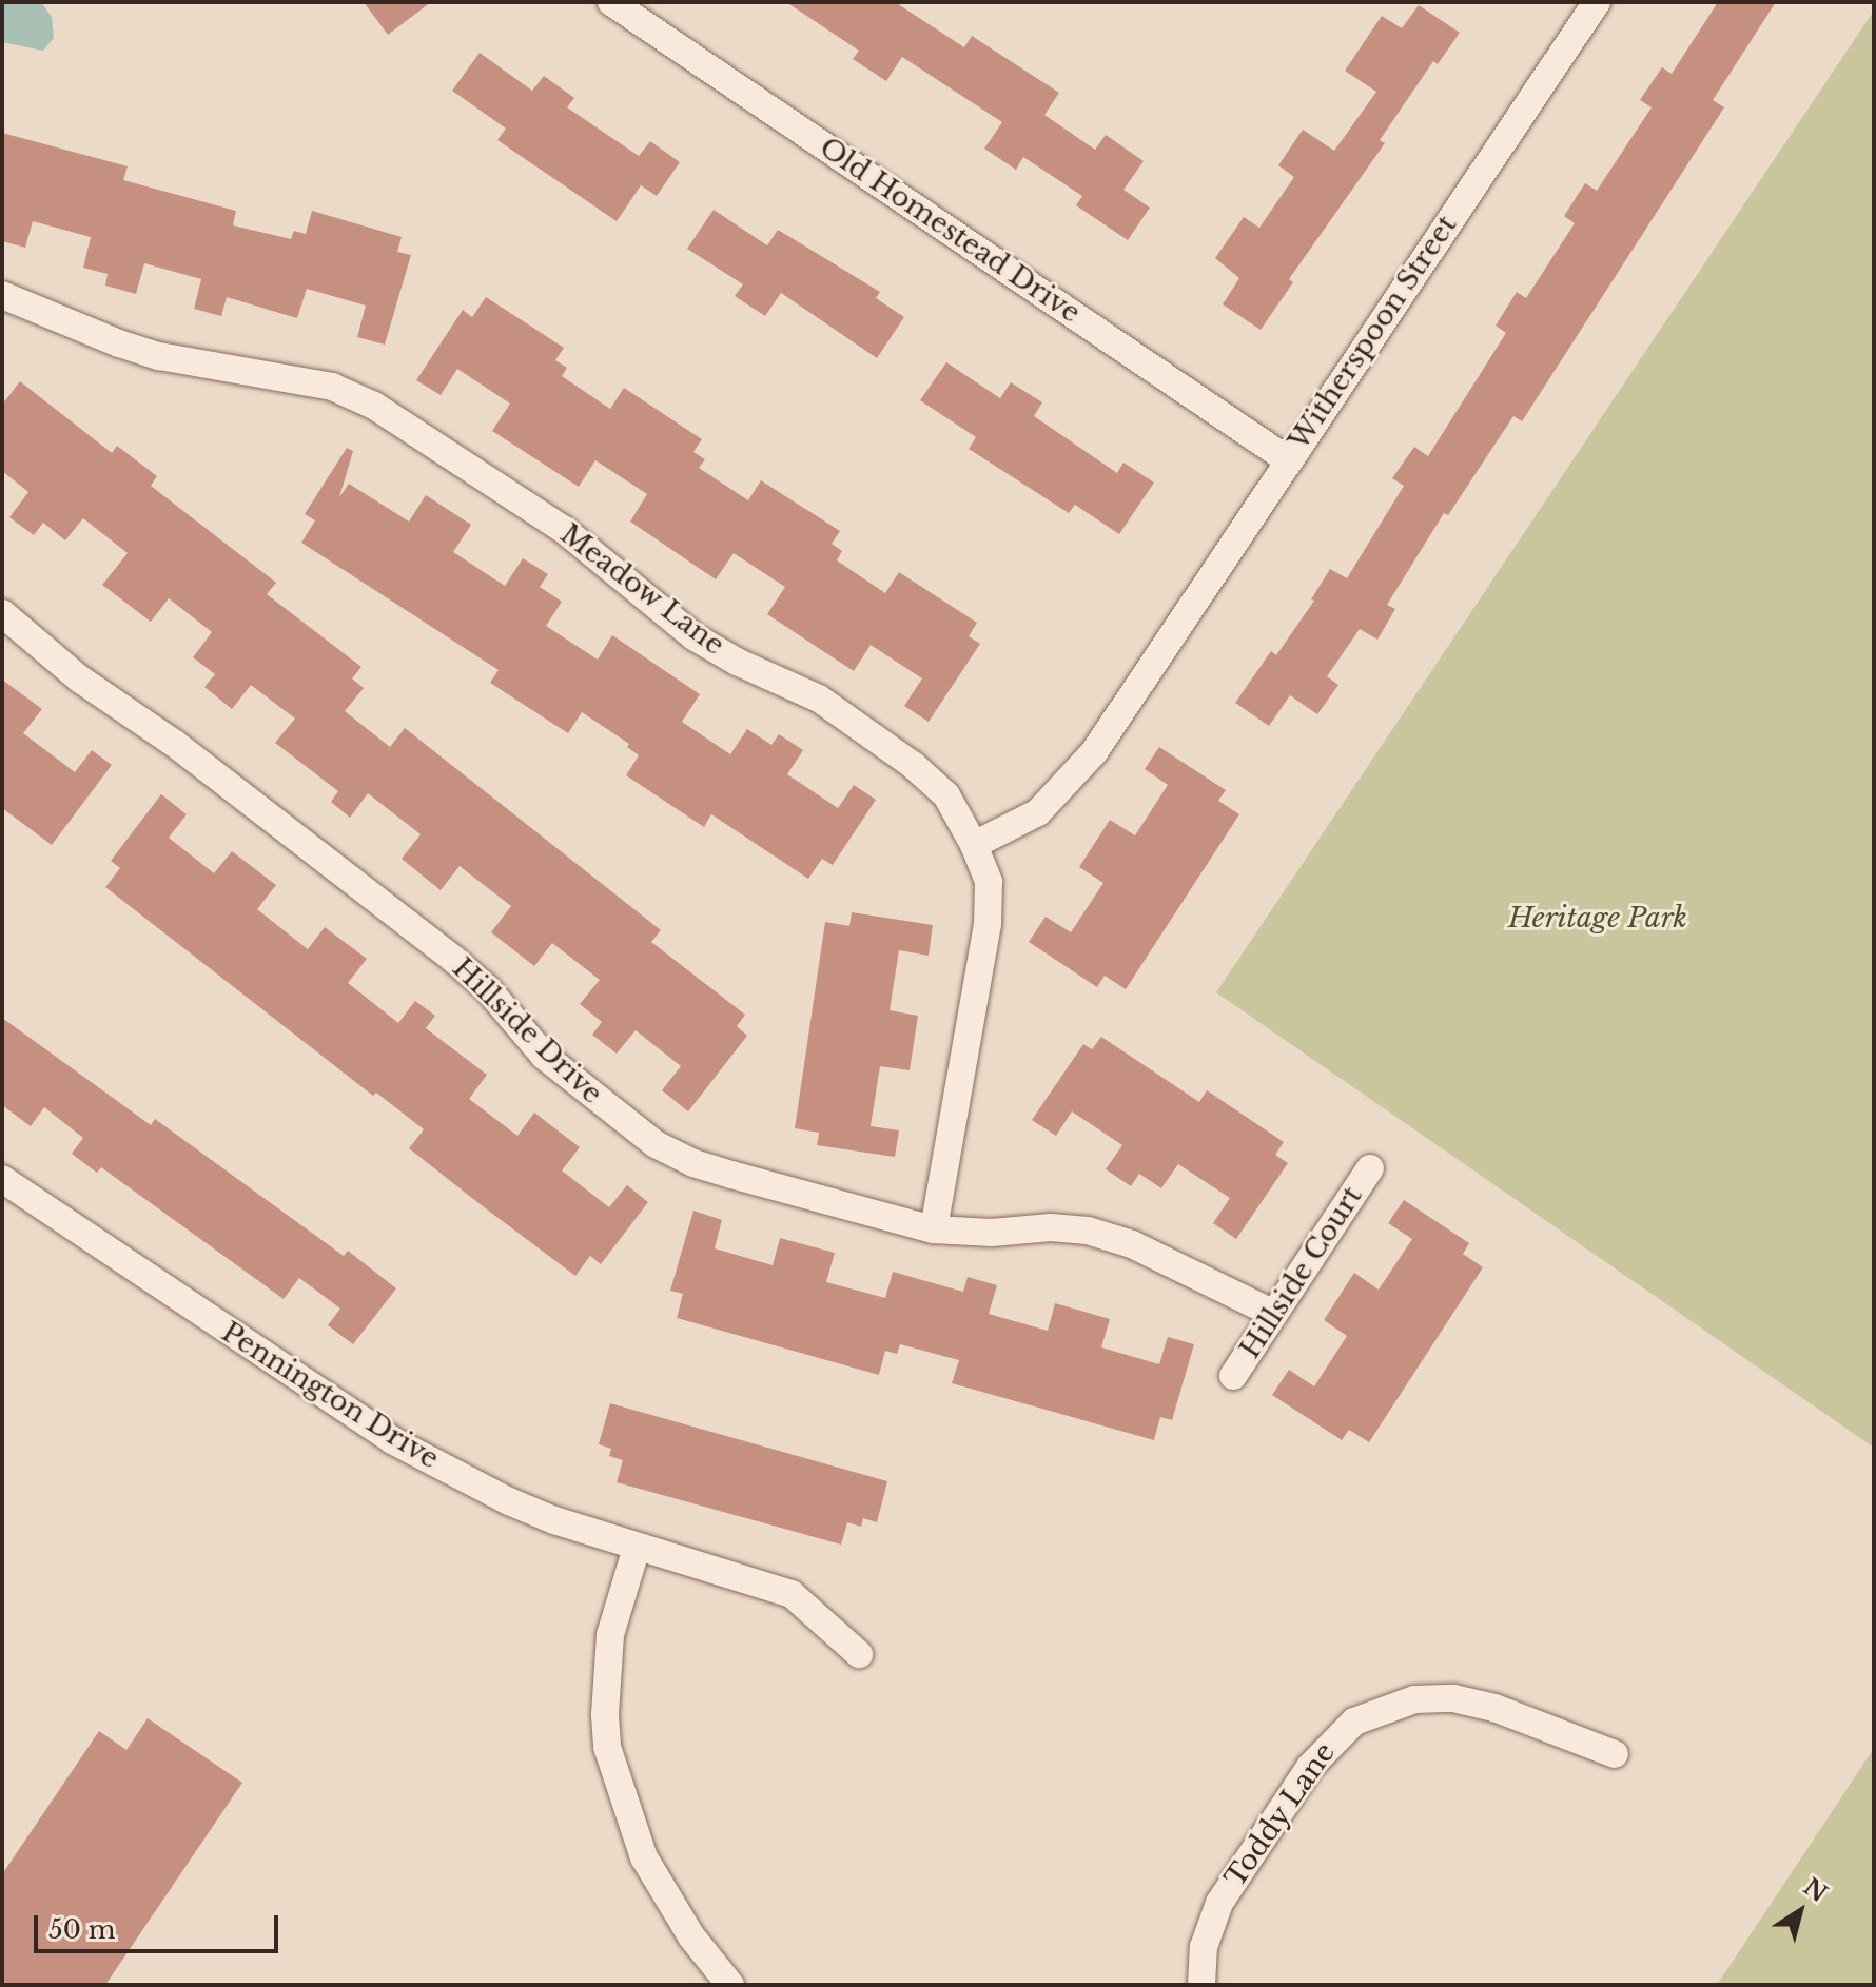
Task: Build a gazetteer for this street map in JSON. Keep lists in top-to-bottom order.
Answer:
{
  "streets": {
    "street": [
      "Old Homestead Drive",
      "Witherspoon Street",
      "Meadow Lane",
      "Hillside Drive",
      "Hillside Court",
      "Pennington Drive",
      "Toddy Lane"
    ]
  },
  "crossings": [
    ["Old Homestead Drive", "Witherspoon Street"],
    ["Witherspoon Street", "Meadow Lane"],
    ["Meadow Lane", "Hillside Drive"],
    ["Hillside Drive", "Hillside Court"]
  ],
  "parks": ["Heritage Park"],
  "scale_bar": "50 m",
  "north": "top right"
}
